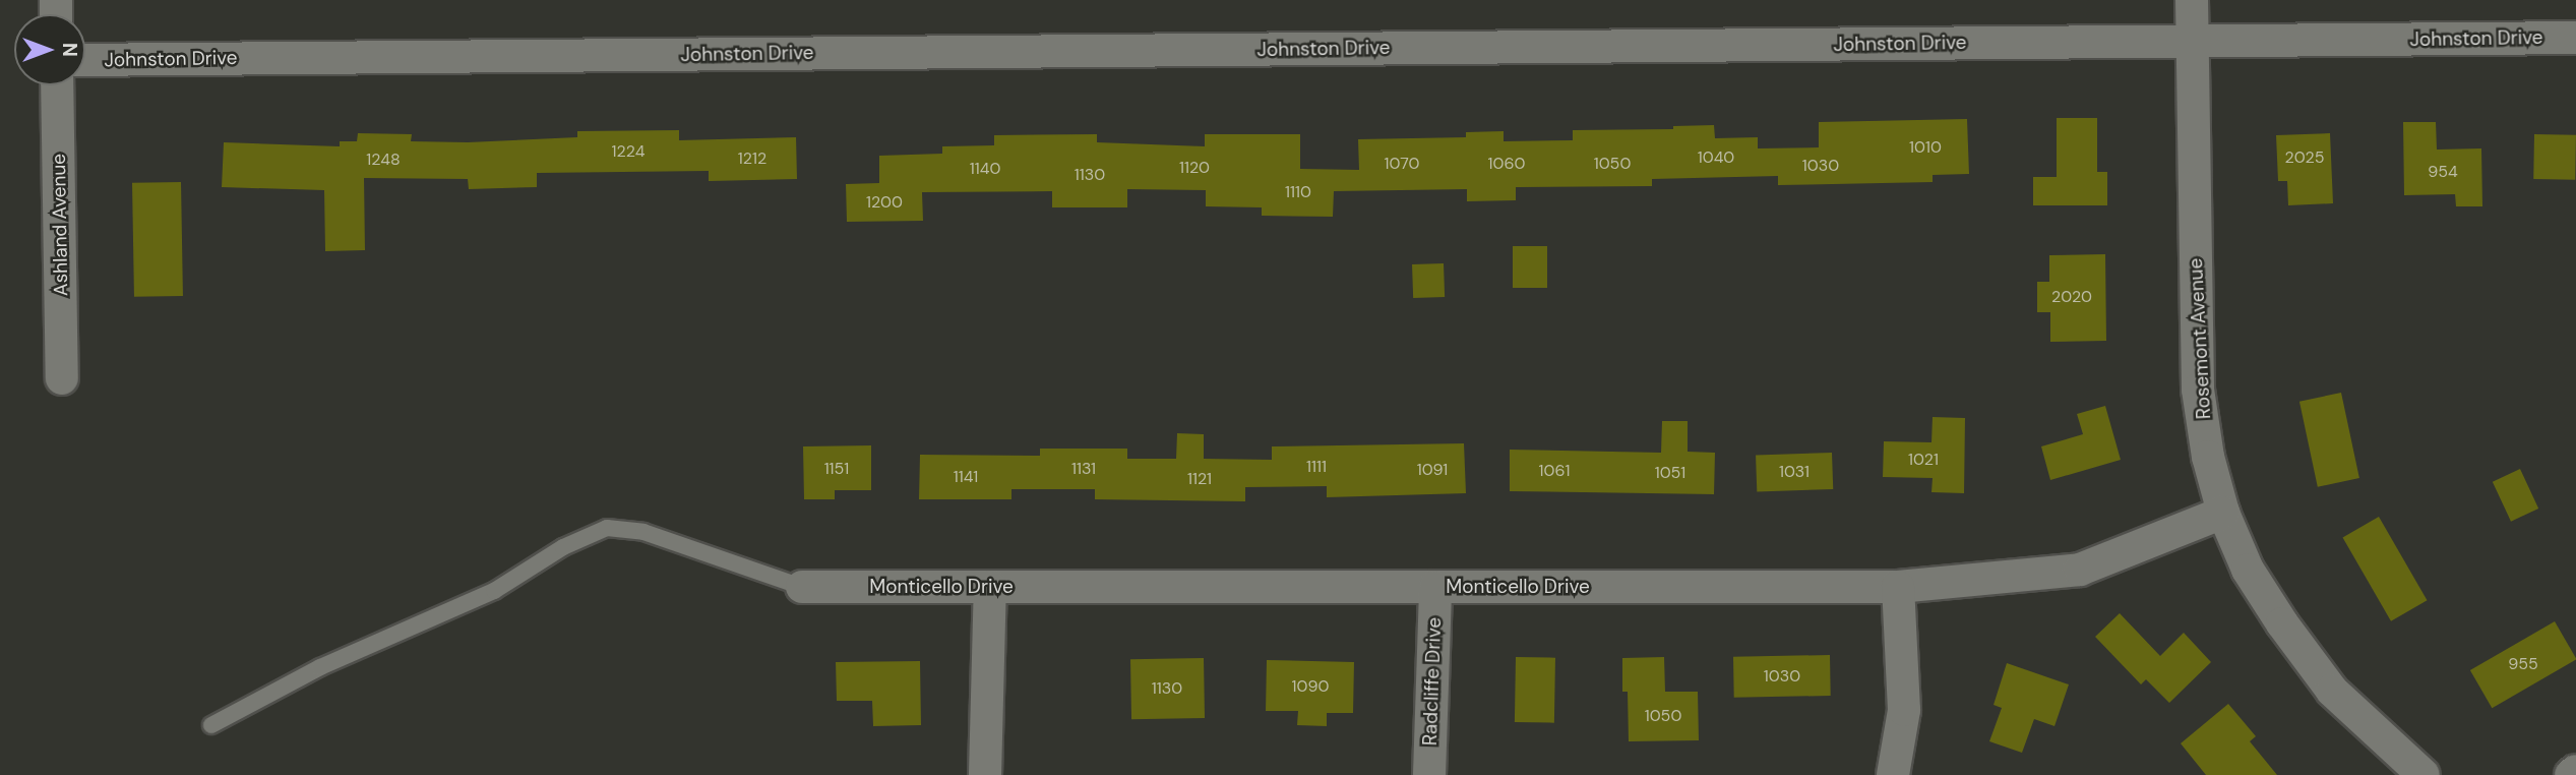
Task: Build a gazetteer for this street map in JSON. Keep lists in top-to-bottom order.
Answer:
{
  "streets": {
    "street": [
      "Johnston Drive",
      "Ashland Avenue",
      "Rosemont Avenue",
      "Monticello Drive",
      "Radcliffe Drive"
    ]
  },
  "crossings": [
    ["Johnston Drive", "Rosemont Avenue"],
    ["Rosemont Avenue", "Monticello Drive"],
    ["Monticello Drive", "Radcliffe Drive"]
  ],
  "house_numbers": [
    "1010",
    "1224",
    "1040",
    "2025",
    "1212",
    "1248",
    "1070",
    "1060",
    "1050",
    "1030",
    "1120",
    "1140",
    "954",
    "1130",
    "1110",
    "1200",
    "2020",
    "1021",
    "1111",
    "1151",
    "1131",
    "1091",
    "1061",
    "1031",
    "1051",
    "1141",
    "1121",
    "955",
    "1030",
    "1090",
    "1130",
    "1050"
  ],
  "north": "right"
}
